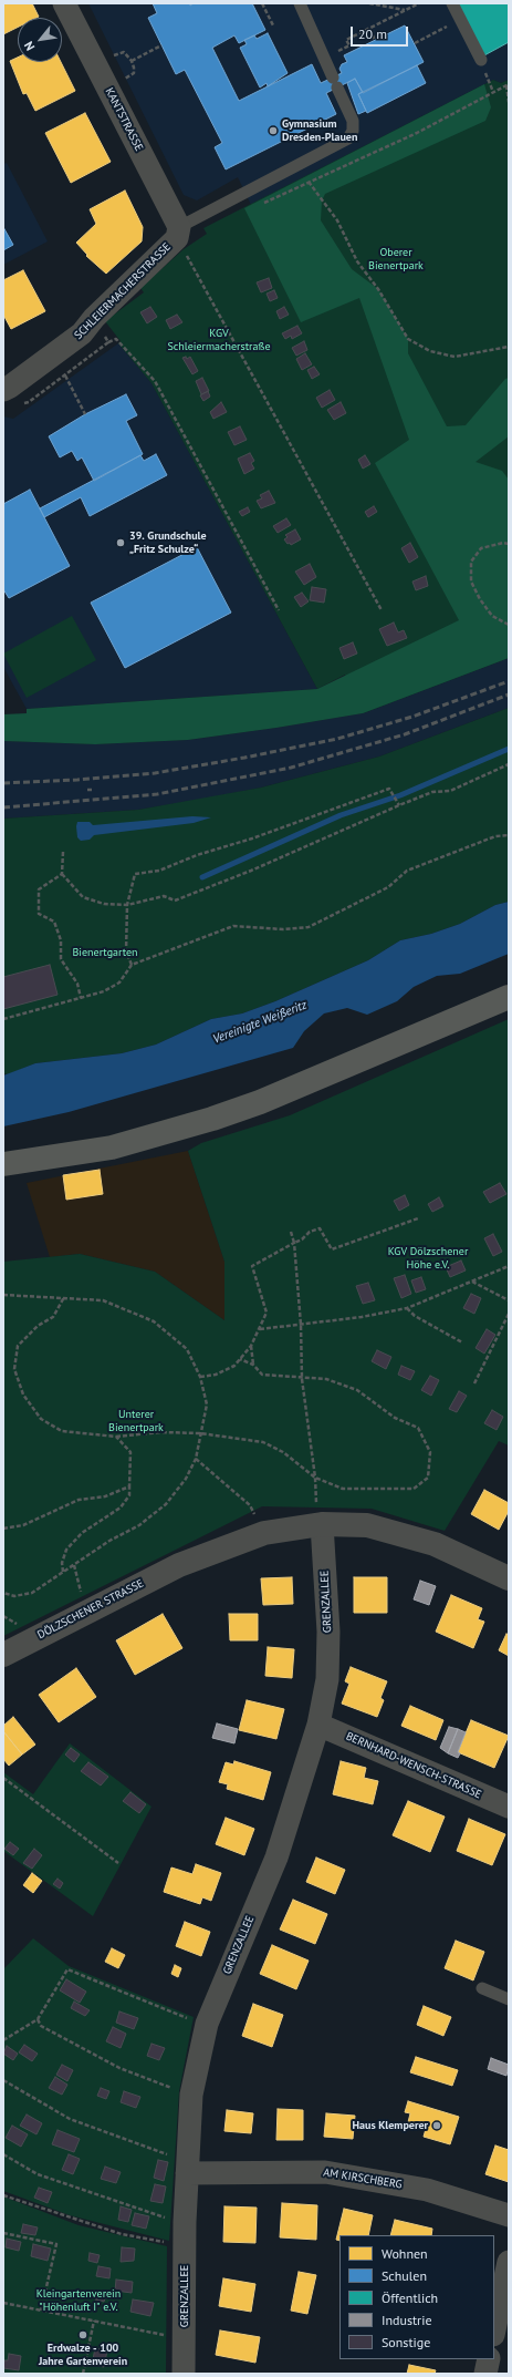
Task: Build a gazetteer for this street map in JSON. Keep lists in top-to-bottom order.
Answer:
{
  "streets": {
    "street": [
      "KANTSTRASSE",
      "SCHLEIERMACHERSTRASSE",
      "GRENZALLEE",
      "DÖLZSCHENER STRASSE",
      "BERNHARD-WENSCH-STRASSE",
      "AM KIRSCHBERG"
    ]
  },
  "crossings": [
    ["KANTSTRASSE", "SCHLEIERMACHERSTRASSE"],
    ["GRENZALLEE", "DÖLZSCHENER STRASSE"],
    ["GRENZALLEE", "BERNHARD-WENSCH-STRASSE"],
    ["GRENZALLEE", "AM KIRSCHBERG"]
  ],
  "water": ["Vereinigte Weißeritz"],
  "parks": [
    "Oberer Bienertpark",
    "KGV Schleiermacherstraße",
    "Bienertgarten",
    "KGV Dölzschener Höhe e.V.",
    "Unterer Bienertpark",
    "Kleingartenverein \"Höhenluft I\" e.V."
  ],
  "places": [
    "Gymnasium Dresden-Plauen",
    "39. Grundschule „Fritz Schulze“",
    "Haus Klemperer",
    "Erdwalze - 100 Jahre Gartenverein"
  ],
  "legend": [
    "Wohnen",
    "Schulen",
    "Öffentlich",
    "Industrie",
    "Sonstige"
  ],
  "scale_bar": "20 m",
  "north": "bottom left"
}
